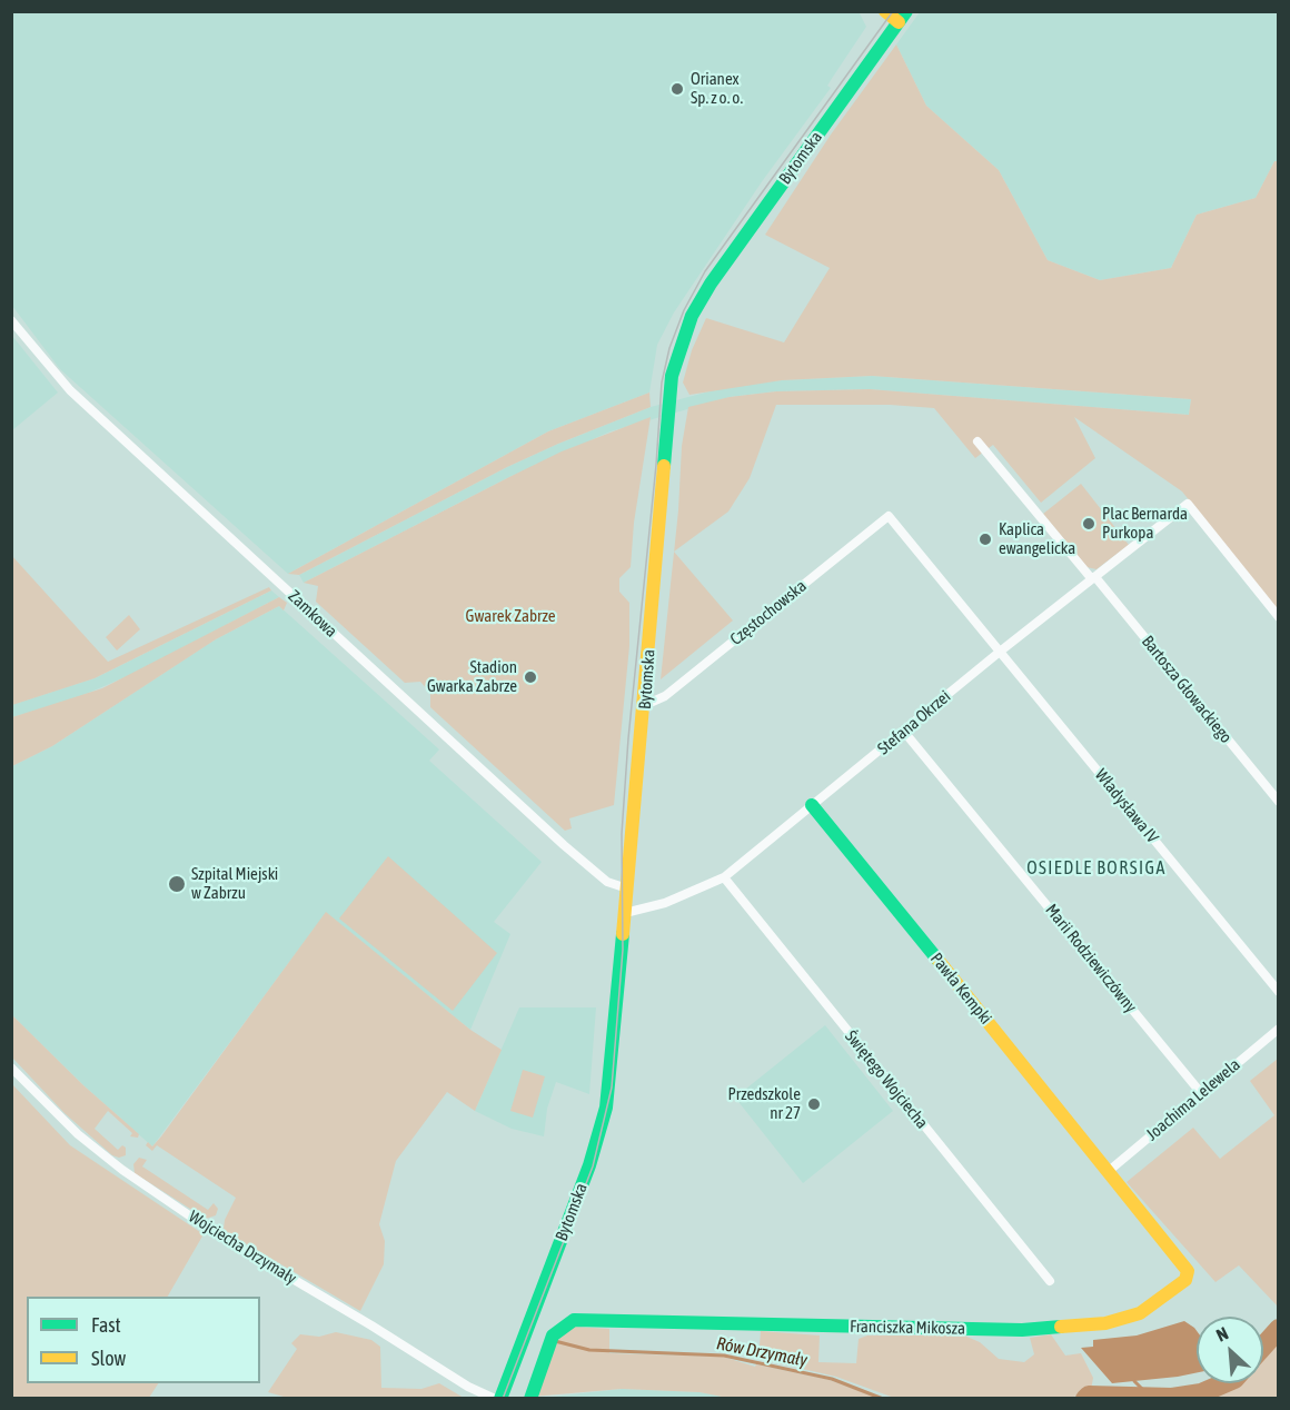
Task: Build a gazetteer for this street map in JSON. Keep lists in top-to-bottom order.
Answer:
{
  "streets": {
    "street": [
      "Bytomska",
      "Częstochowska",
      "Zamkowa",
      "Bartosza Głowackiego",
      "Stefana Okrzei",
      "Władysława IV",
      "Marii Rodziewiczówny",
      "Pawła Kempki",
      "Świętego Wojciecha",
      "Joachima Lelewela",
      "Wojciecha Drzymały",
      "Franciszka Mikosza"
    ]
  },
  "crossings": [
    ["Bytomska", "Częstochowska"],
    ["Bytomska", "Zamkowa"],
    ["Bytomska", "Stefana Okrzei"],
    ["Częstochowska", "Władysława IV"],
    ["Bartosza Głowackiego", "Stefana Okrzei"],
    ["Stefana Okrzei", "Władysława IV"],
    ["Stefana Okrzei", "Marii Rodziewiczówny"],
    ["Stefana Okrzei", "Pawła Kempki"],
    ["Stefana Okrzei", "Świętego Wojciecha"],
    ["Marii Rodziewiczówny", "Joachima Lelewela"],
    ["Pawła Kempki", "Joachima Lelewela"],
    ["Pawła Kempki", "Franciszka Mikosza"],
    ["Joachima Lelewela", "Franciszka Mikosza"]
  ],
  "districts": ["OSIEDLE BORSIGA"],
  "water": ["Rów Drzymały"],
  "parks": ["Gwarek Zabrze"],
  "places": [
    "Orianex Sp. z o. o.",
    "Plac Bernarda Purkopa",
    "Kaplica ewangelicka",
    "Stadion Gwarka Zabrze",
    "Szpital Miejski w Zabrzu",
    "Przedszkole nr 27"
  ],
  "legend": ["Fast", "Slow"],
  "north": "top left"
}
